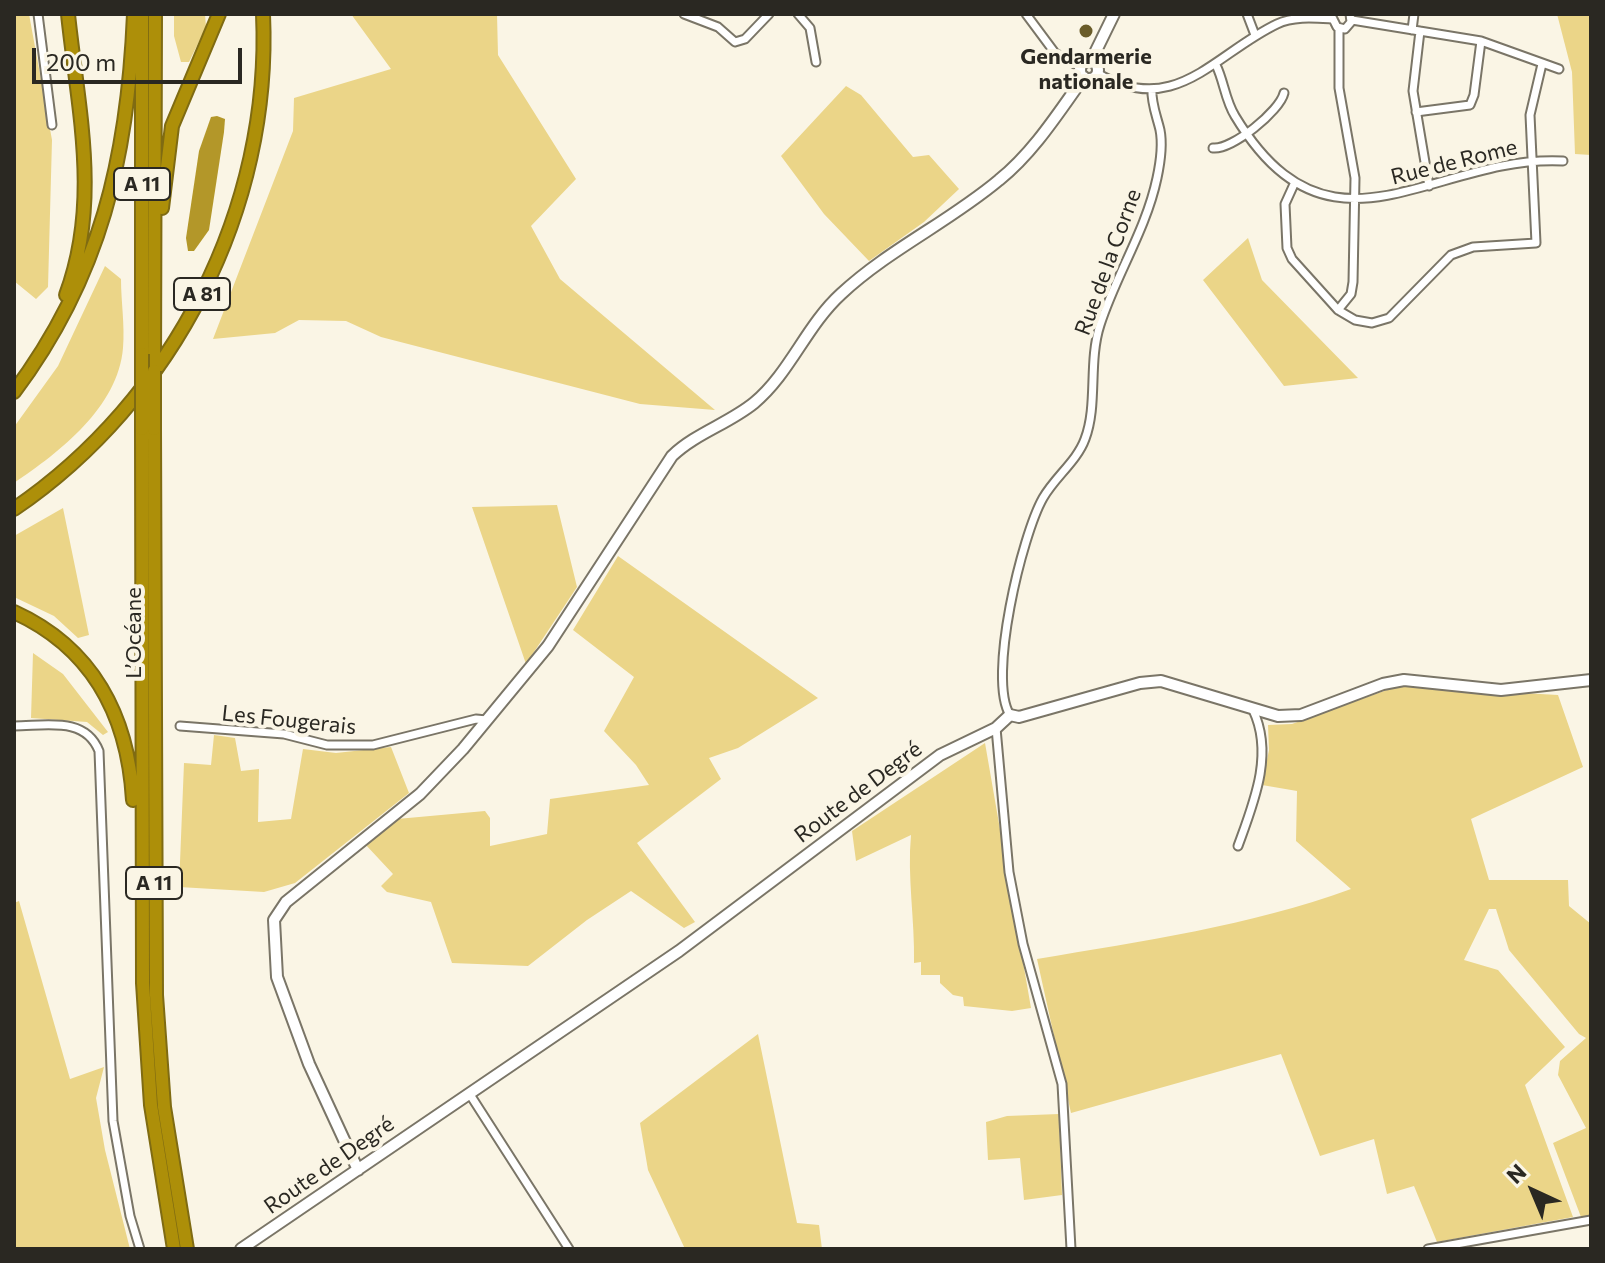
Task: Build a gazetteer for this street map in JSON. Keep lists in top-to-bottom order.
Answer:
{
  "streets": {
    "highway": ["A 11", "A 81", "L’Océane"],
    "street": [
      "Rue de Rome",
      "Rue de la Corne",
      "Les Fougerais",
      "Route de Degré"
    ]
  },
  "crossings": [
    ["Rue de la Corne", "Route de Degré"]
  ],
  "places": ["Gendarmerie nationale"],
  "scale_bar": "200 m",
  "north": "top left"
}
